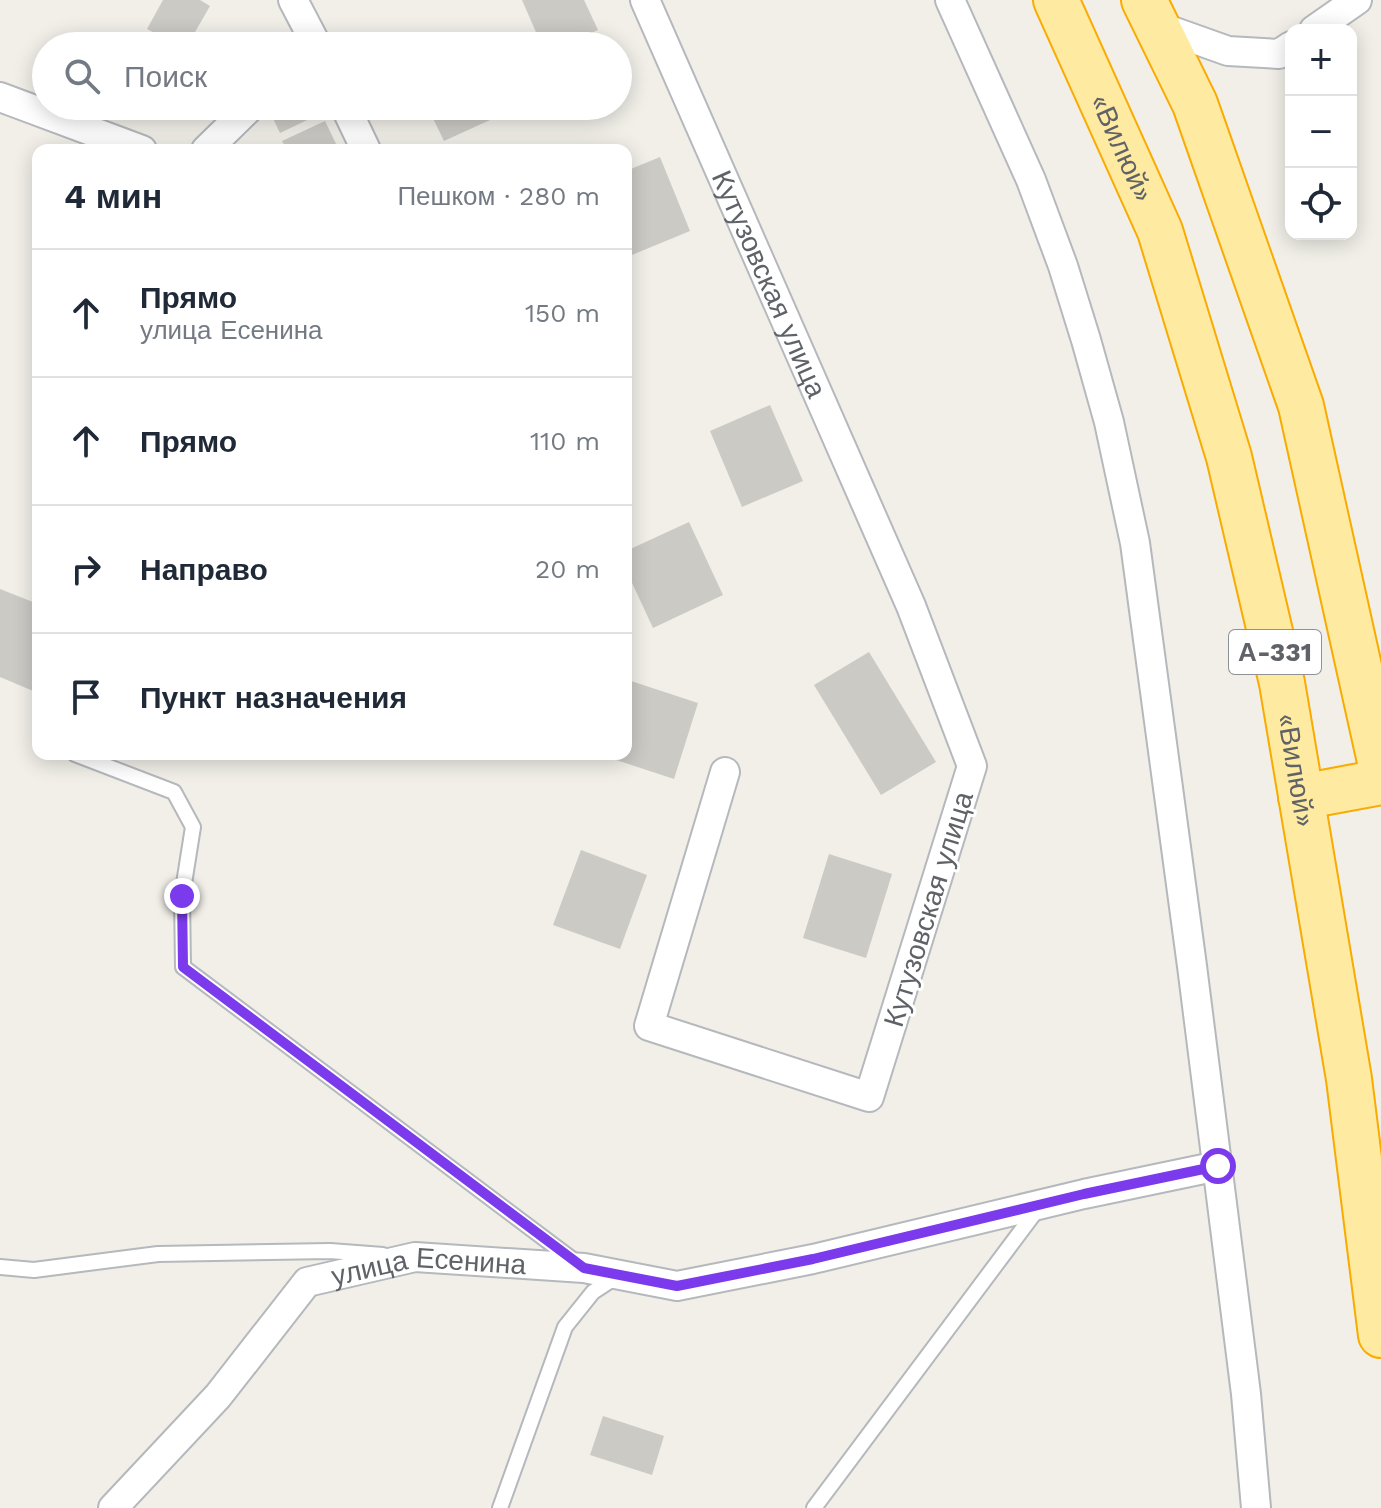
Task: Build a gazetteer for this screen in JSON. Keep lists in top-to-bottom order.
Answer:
{
  "streets": {
    "highway": ["«Вилюй»", "А-331"],
    "street": ["Кутузовская улица", "улица Есенина"]
  },
  "page": {
    "map_buttons": ["+", "−"],
    "search": "Поиск",
    "heading": ["4 мин", "Пешком · 280 m"],
    "list": [
      ["Прямо", "улица Есенина", "150 m"],
      ["Прямо", "110 m"],
      ["Направо", "20 m"],
      "Пункт назначения"
    ]
  }
}
